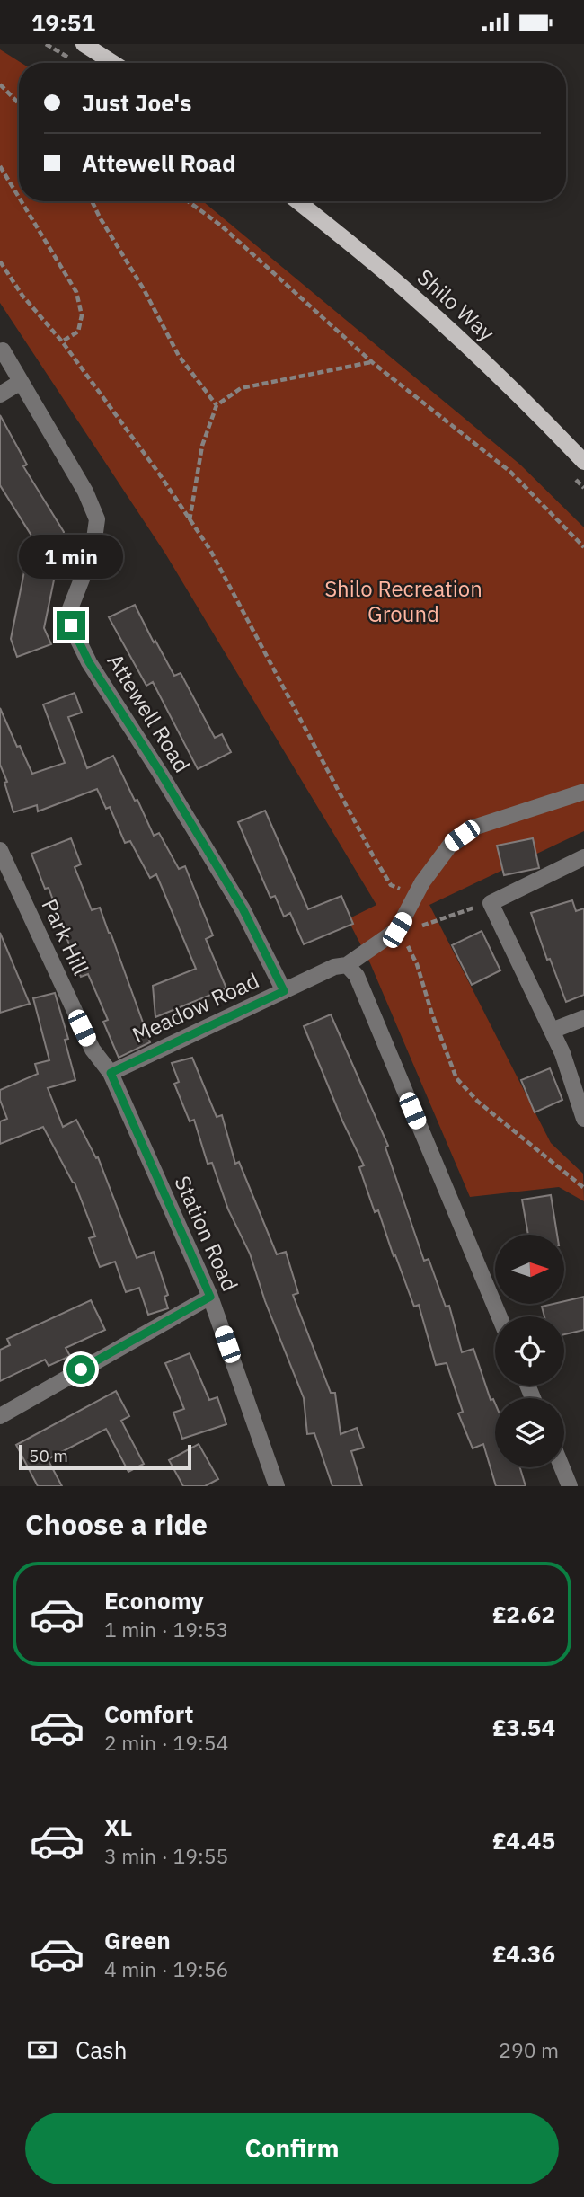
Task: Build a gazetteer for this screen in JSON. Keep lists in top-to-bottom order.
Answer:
{
  "streets": {
    "main road": ["Shilo Way"],
    "street": [
      "Attewell Road",
      "Park Hill",
      "Meadow Road",
      "Station Road"
    ]
  },
  "crossings": [
    ["Attewell Road", "Meadow Road"],
    ["Park Hill", "Meadow Road"],
    ["Park Hill", "Station Road"],
    ["Meadow Road", "Station Road"]
  ],
  "parks": ["Shilo Recreation Ground"],
  "scale_bar": "50 m",
  "north": "right",
  "page": {
    "status": "19:51",
    "banner": ["Just Joe's", "Attewell Road"],
    "bubble": "1 min",
    "scale": "50 m",
    "heading": "Choose a ride",
    "list": [
      {
        "name": "Economy",
        "note": "1 min · 19:53",
        "value": "£2.62"
      },
      {
        "name": "Comfort",
        "note": "2 min · 19:54",
        "value": "£3.54"
      },
      {
        "name": "XL",
        "note": "3 min · 19:55",
        "value": "£4.45"
      },
      {
        "name": "Green",
        "note": "4 min · 19:56",
        "value": "£4.36"
      }
    ],
    "pay": ["Cash", "290 m"],
    "buttons": "Confirm"
  }
}
